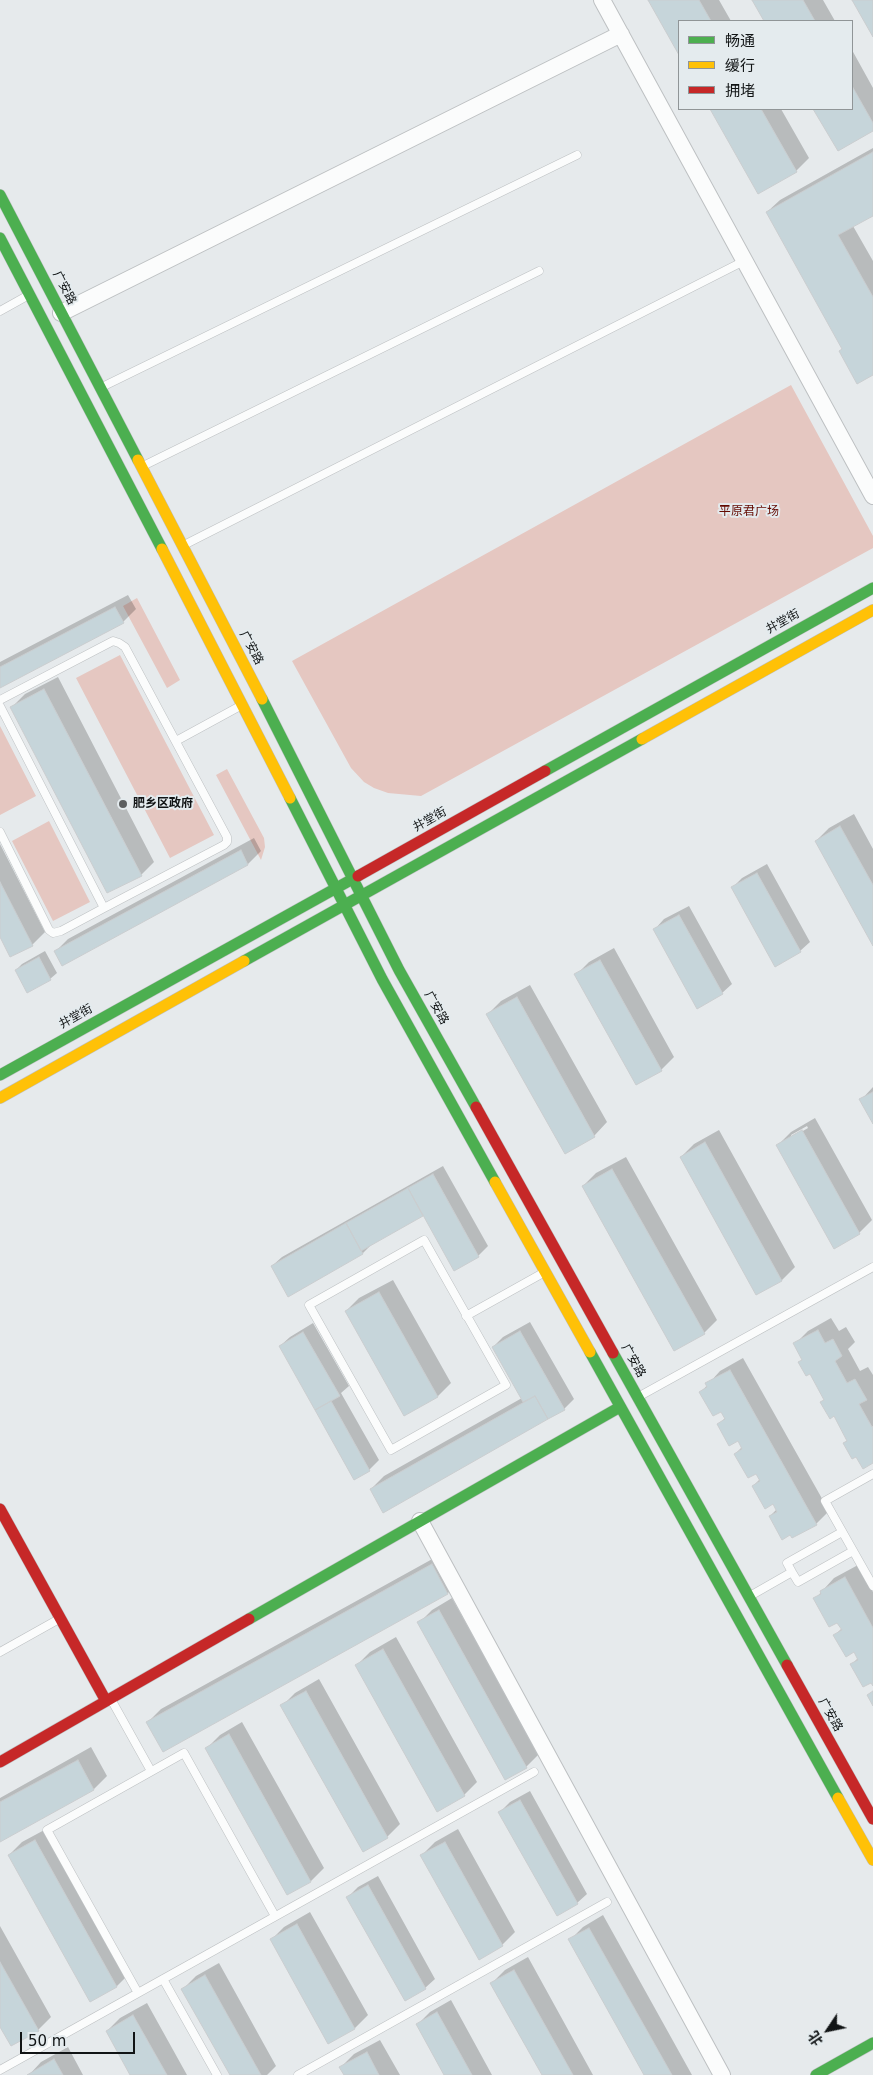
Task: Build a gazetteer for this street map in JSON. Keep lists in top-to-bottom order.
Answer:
{
  "streets": {
    "main road": ["广安路", "井堂街"]
  },
  "crossings": [
    ["广安路", "井堂街"]
  ],
  "parks": ["平原君广场"],
  "places": ["肥乡区政府"],
  "legend": ["畅通", "缓行", "拥堵"],
  "scale_bar": "50 m",
  "north": "bottom left"
}
